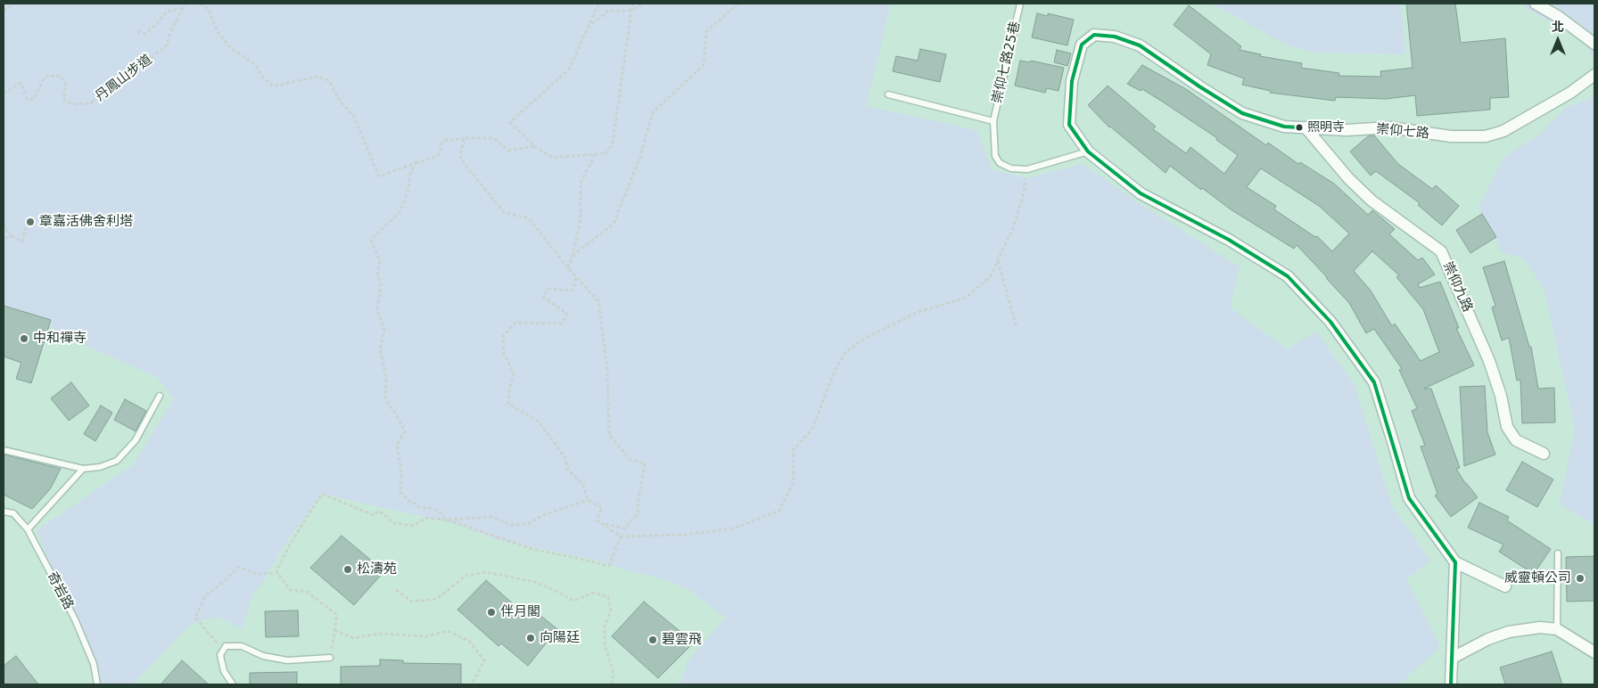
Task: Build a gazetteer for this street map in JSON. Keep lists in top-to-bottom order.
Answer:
{
  "streets": {
    "street": ["崇仰七路", "崇仰九路"],
    "lane": ["崇仰七路25巷", "奇岩路"],
    "path": ["丹鳳山步道"]
  },
  "crossings": [
    ["崇仰七路25巷", "崇仰七路"],
    ["崇仰七路", "崇仰九路"]
  ],
  "places": [
    "照明寺",
    "章嘉活佛舍利塔",
    "中和禪寺",
    "松濤苑",
    "威靈頓公司",
    "伴月閣",
    "向陽廷",
    "碧雲飛"
  ],
  "north": "top"
}
